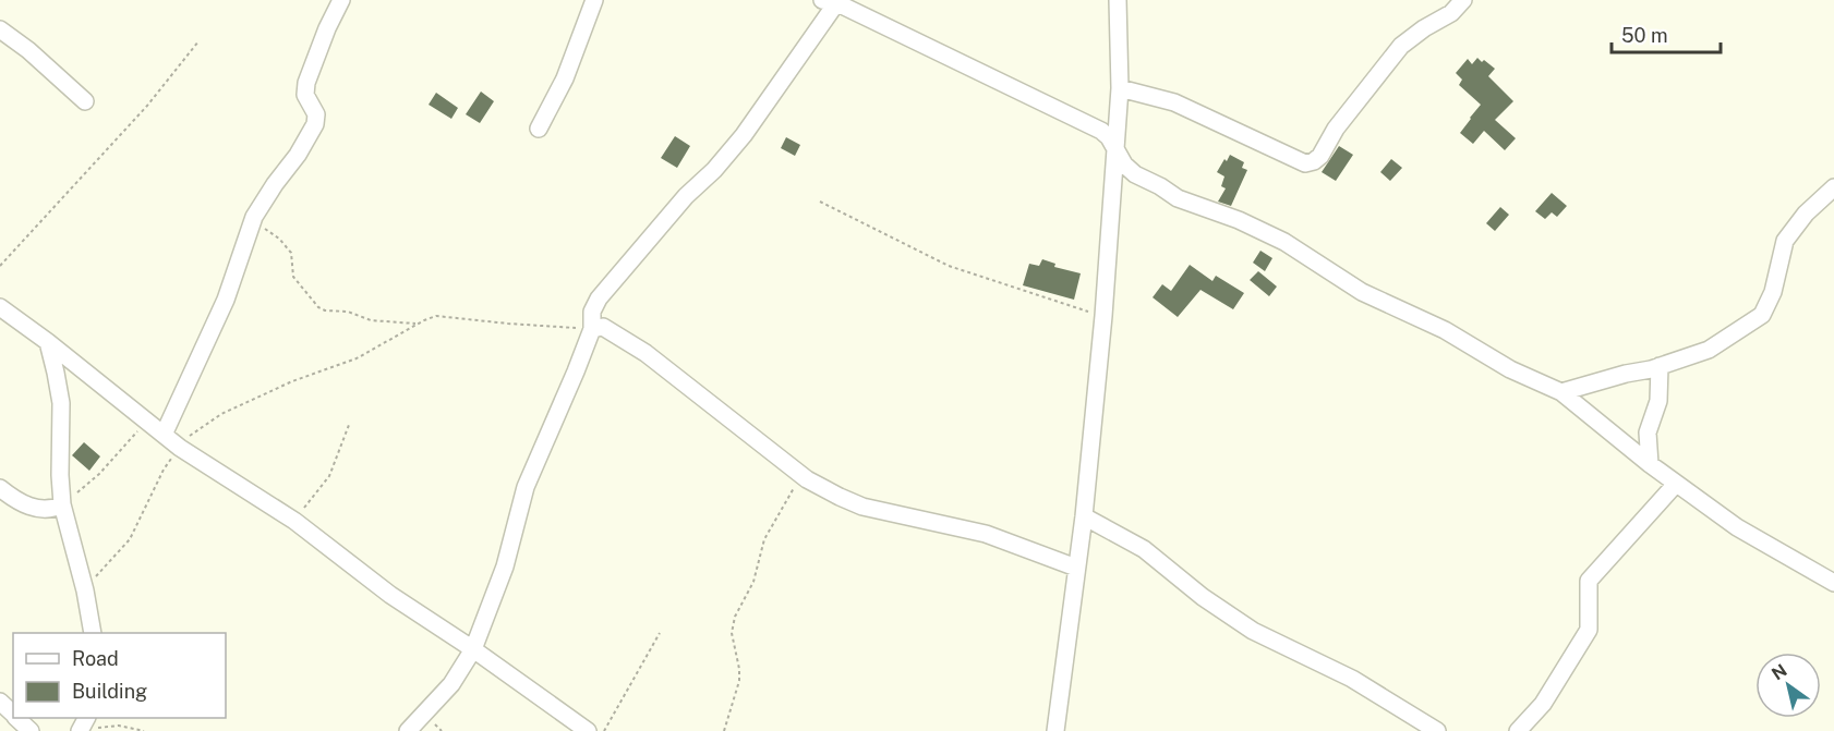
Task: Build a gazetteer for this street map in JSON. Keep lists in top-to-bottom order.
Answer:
{
  "legend": ["Road", "Building"],
  "scale_bar": "50 m",
  "north": "top left"
}
